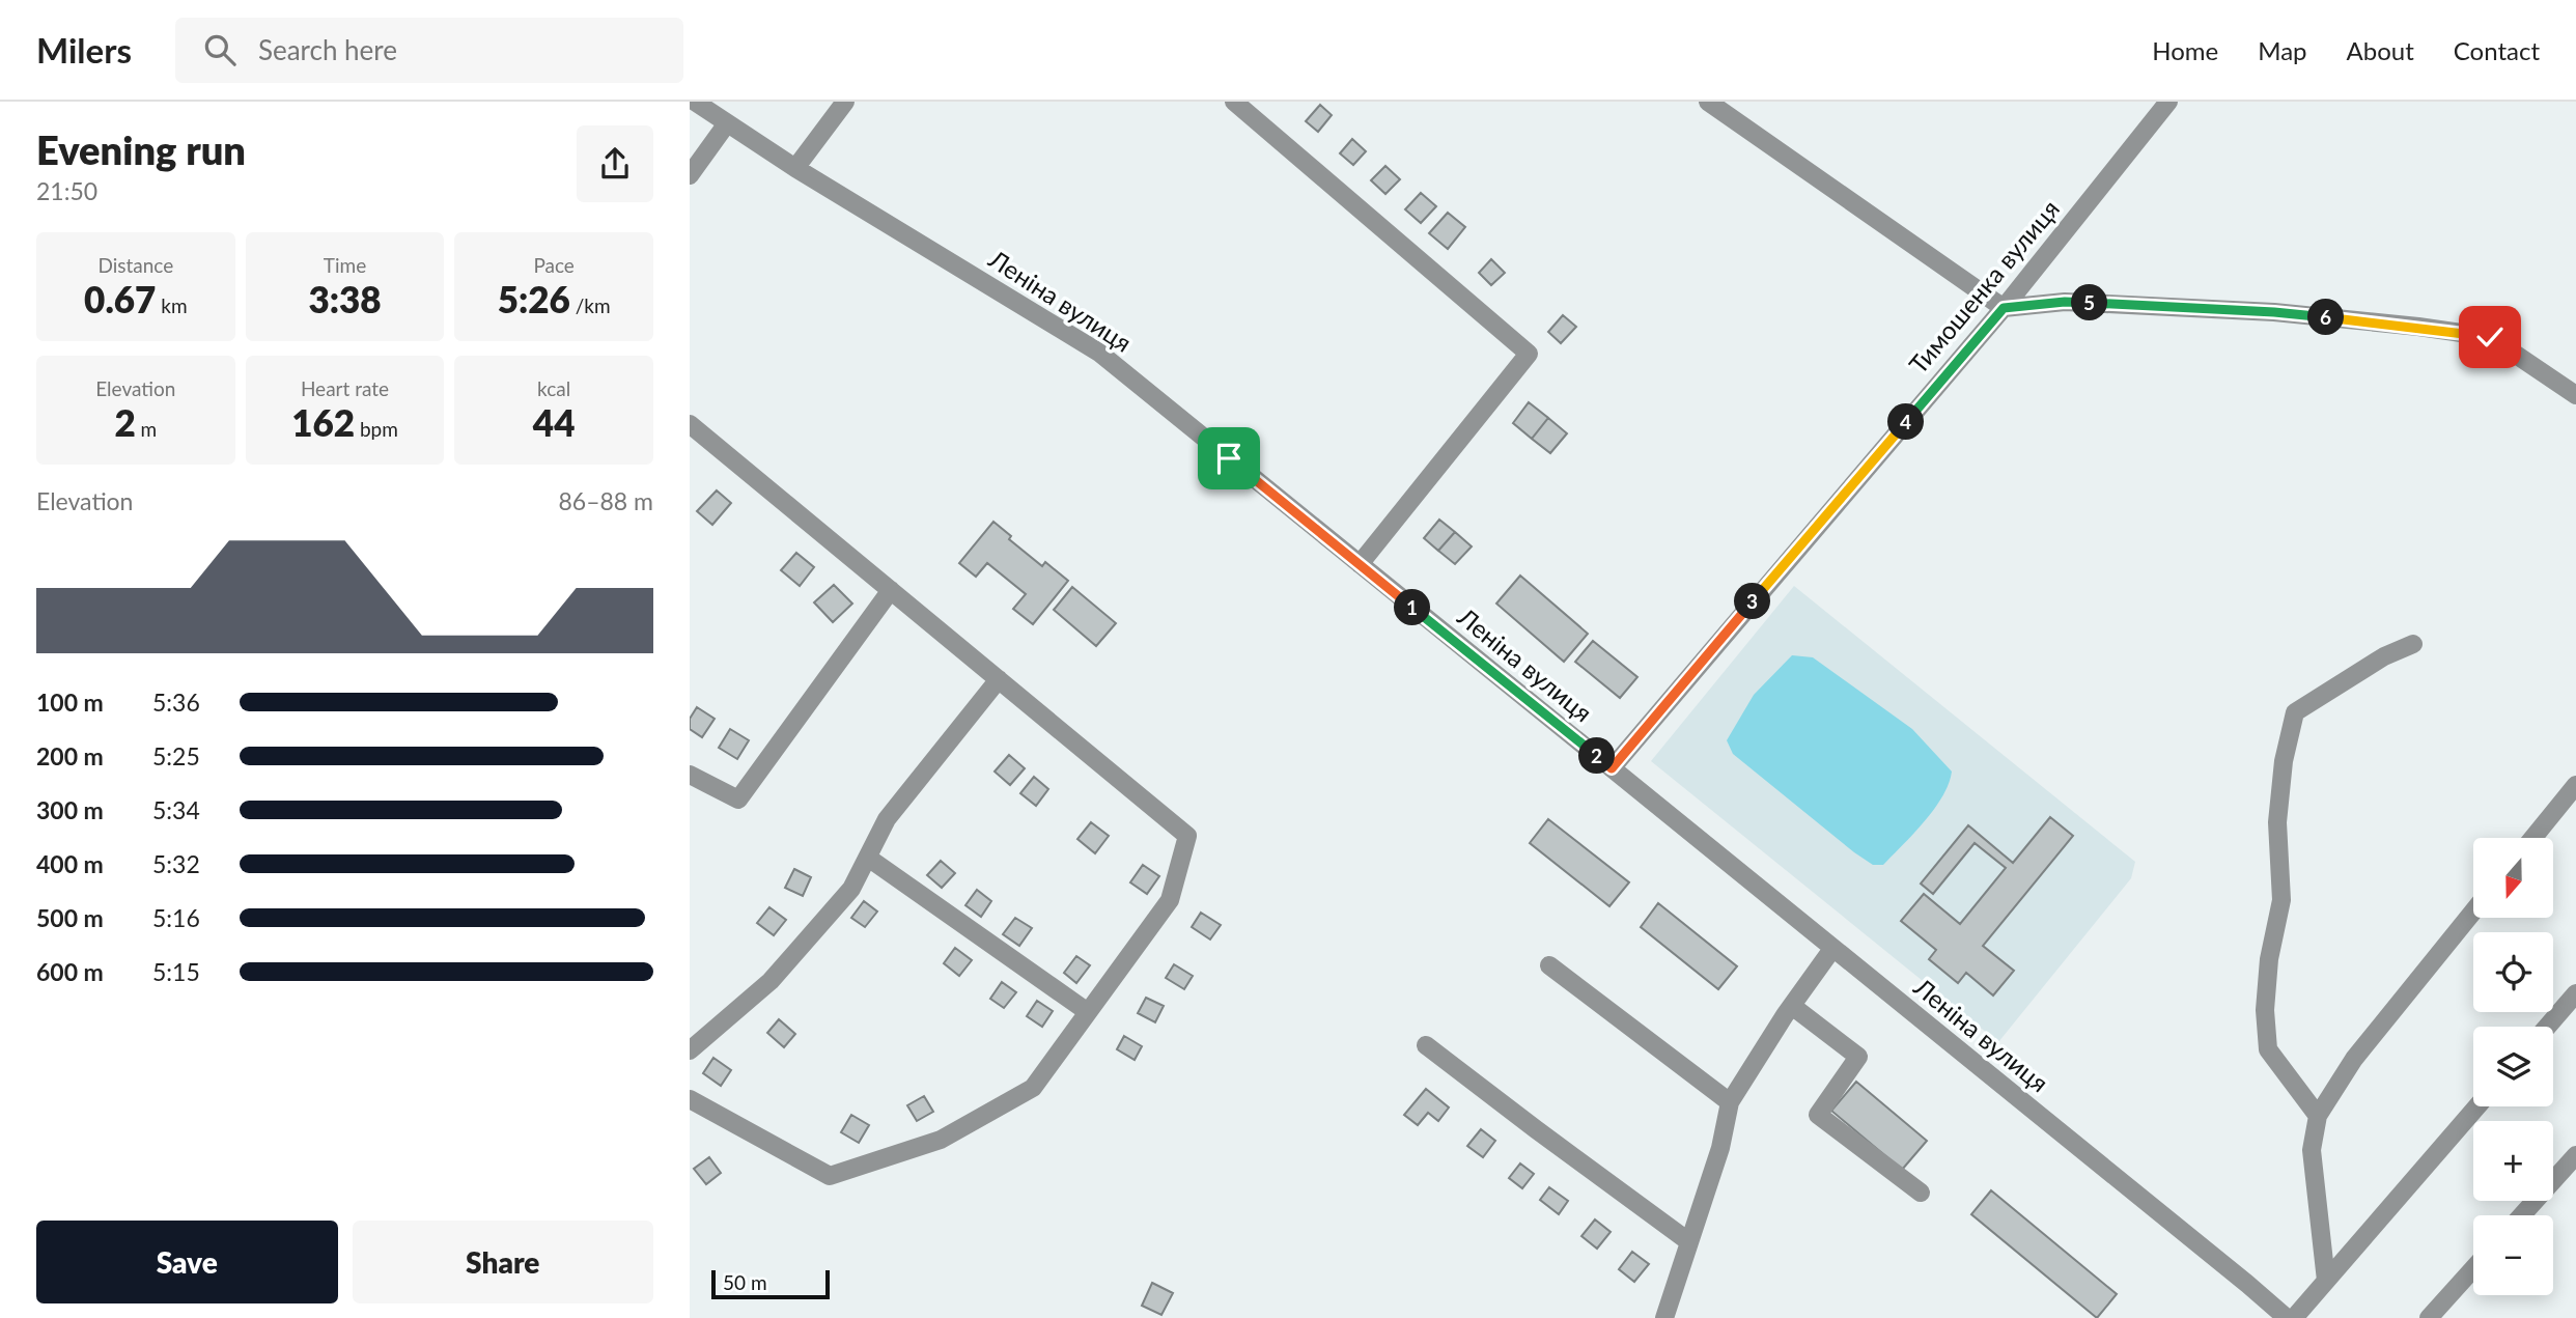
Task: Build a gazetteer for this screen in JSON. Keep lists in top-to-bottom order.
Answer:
{
  "streets": {
    "street": ["Тимошенка вулиця", "Леніна вулиця"]
  },
  "crossings": [
    ["Тимошенка вулиця", "Леніна вулиця"]
  ],
  "scale_bar": "50 m",
  "north": "bottom",
  "page": {
    "header": "Milers",
    "search": "Search here",
    "nav": [
      "Home",
      "Map",
      "About",
      "Contact"
    ],
    "heading": ["Evening run", "21:50"],
    "stats": [
      ["Distance", "0.67 km"],
      ["Time", "3:38"],
      ["Pace", "5:26 /km"],
      ["Elevation", "2 m"],
      ["Heart rate", "162 bpm"],
      ["kcal", "44"]
    ],
    "pins": [
      "5",
      "6",
      "4",
      "3",
      "1",
      "2"
    ],
    "chart": ["Elevation", "86–88 m"],
    "list": [
      {
        "name": "100 m",
        "note": "5:36"
      },
      {
        "name": "200 m",
        "note": "5:25"
      },
      {
        "name": "300 m",
        "note": "5:34"
      },
      {
        "name": "400 m",
        "note": "5:32"
      },
      {
        "name": "500 m",
        "note": "5:16"
      },
      {
        "name": "600 m",
        "note": "5:15"
      }
    ],
    "map_buttons": ["+", "−"],
    "buttons": ["Save", "Share"],
    "scale": "50 m"
  }
}
